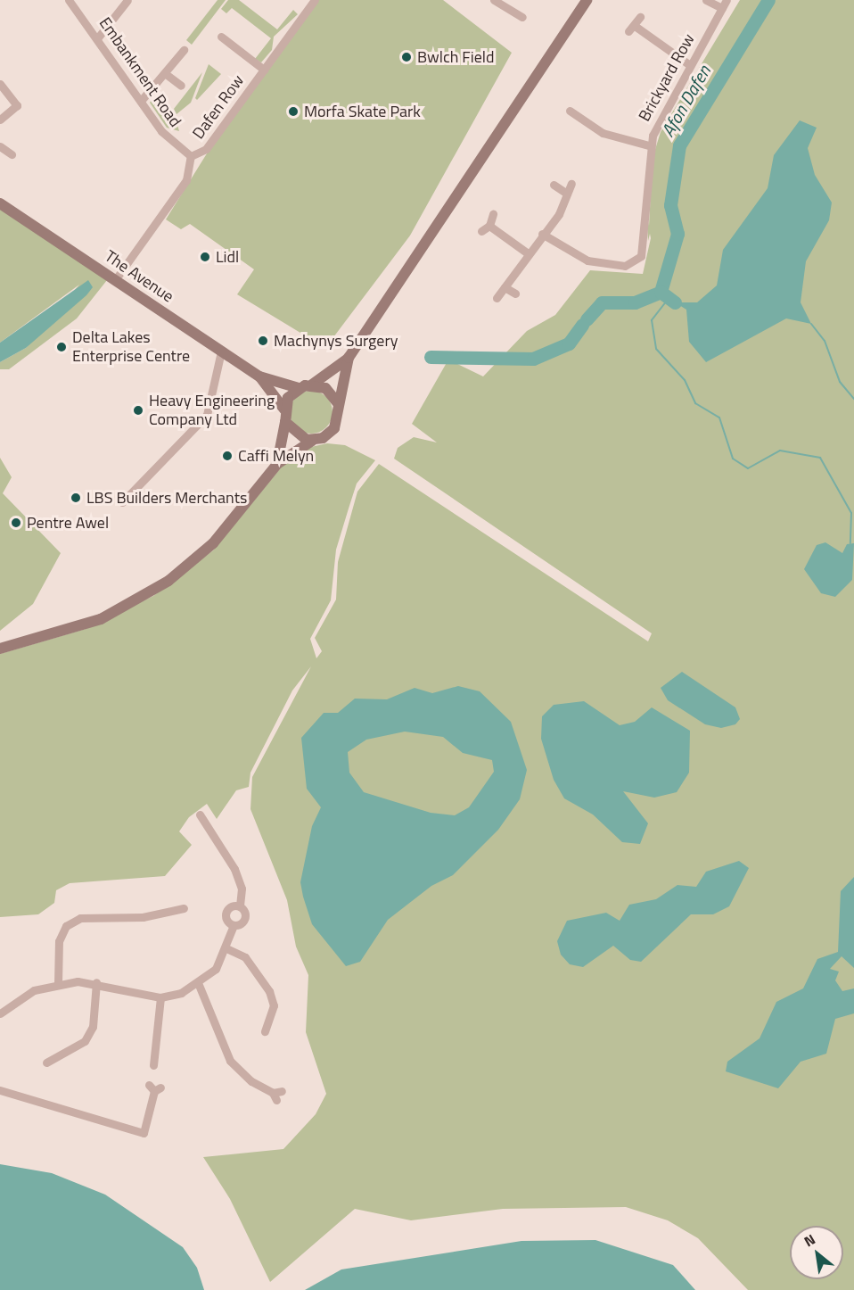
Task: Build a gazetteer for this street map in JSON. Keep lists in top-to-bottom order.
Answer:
{
  "streets": {
    "main road": ["The Avenue"],
    "street": ["Embankment Road", "Brickyard Row", "Dafen Row"]
  },
  "crossings": [
    ["Embankment Road", "Dafen Row"],
    ["Dafen Row", "The Avenue"]
  ],
  "water": ["Afon Dafen"],
  "places": [
    "Bwlch Field",
    "Morfa Skate Park",
    "Lidl",
    "Machynys Surgery",
    "Delta Lakes Enterprise Centre",
    "Heavy Engineering Company Ltd",
    "Caffi Melyn",
    "LBS Builders Merchants",
    "Pentre Awel"
  ],
  "north": "top left"
}
